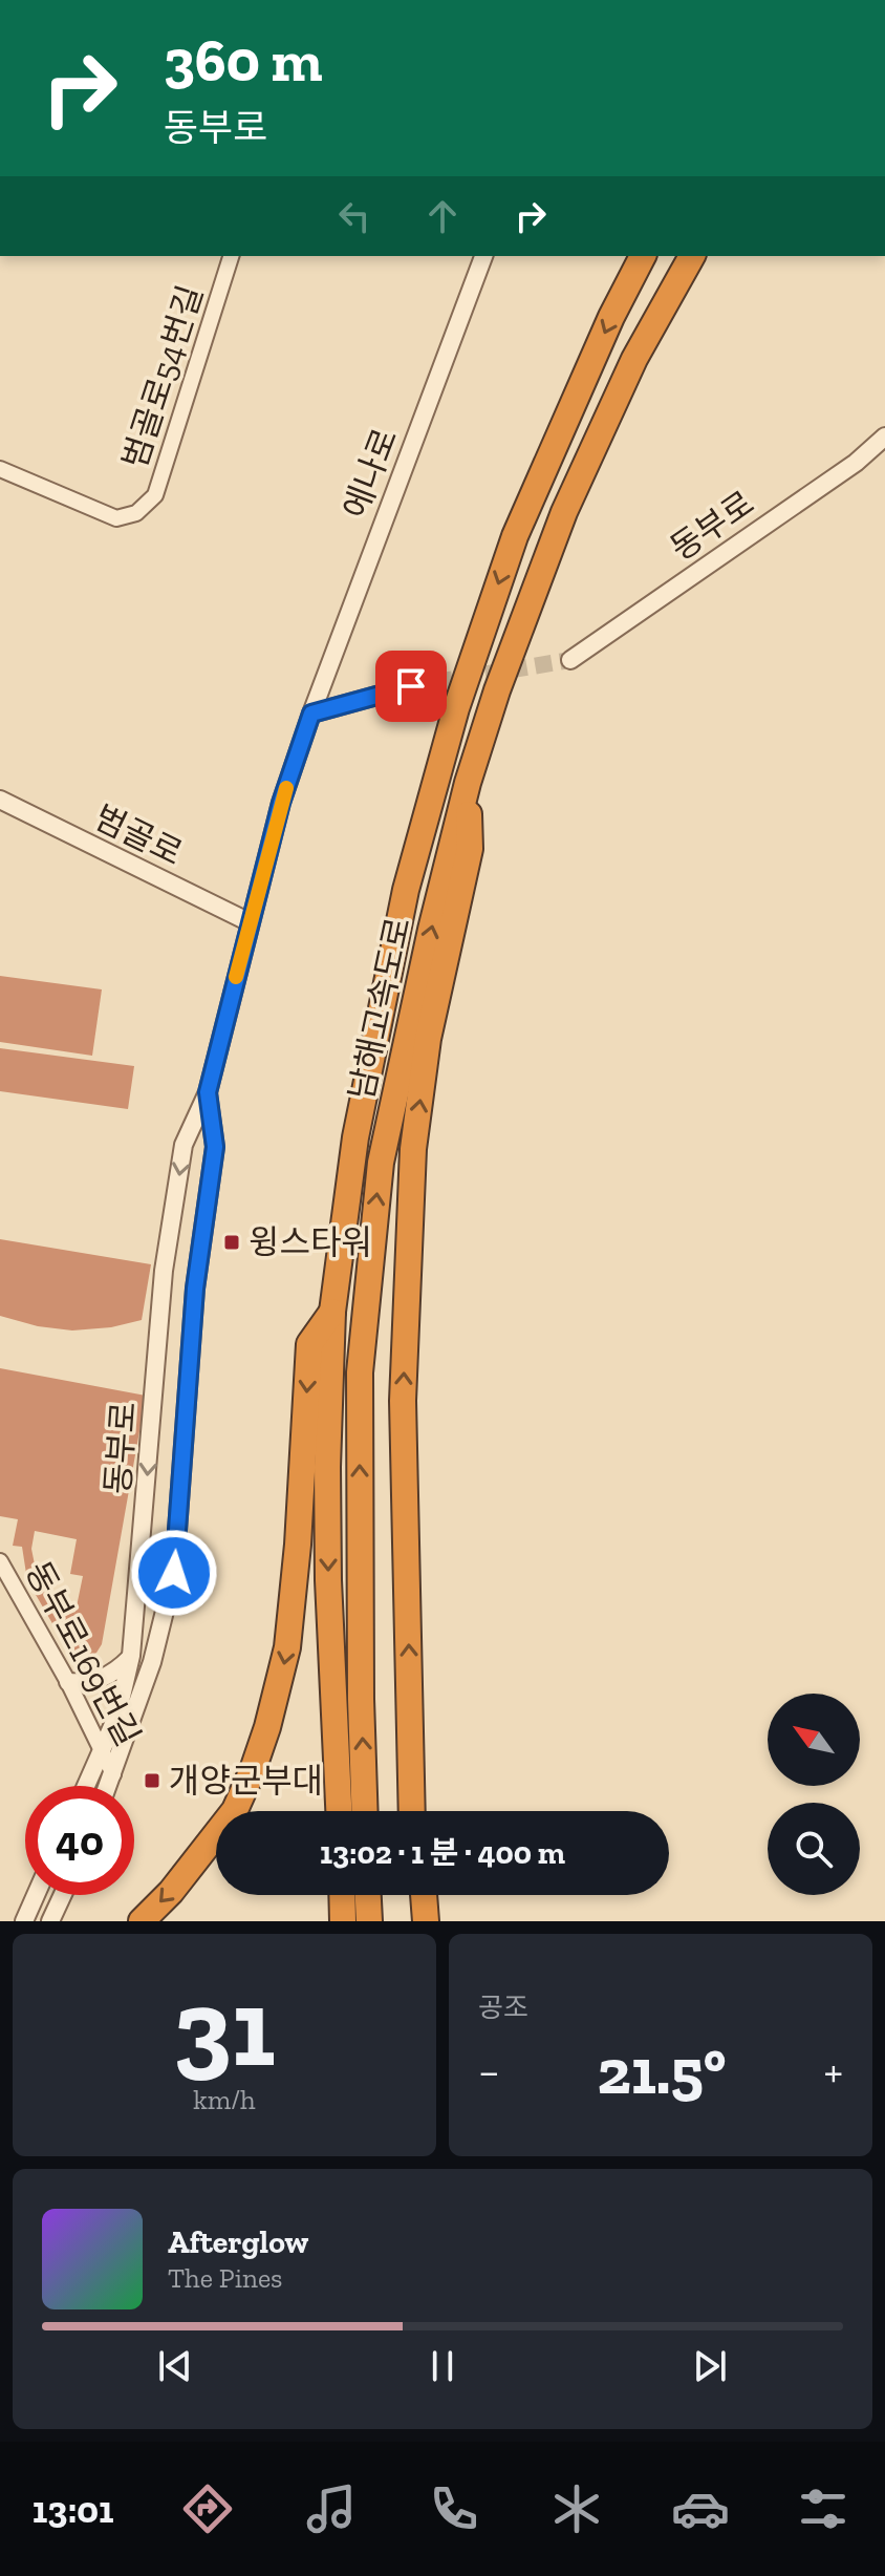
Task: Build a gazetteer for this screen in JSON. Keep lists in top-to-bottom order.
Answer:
{
  "streets": {
    "highway": ["남해고속도로"],
    "street": [
      "범골로54번길",
      "에나로",
      "동부로",
      "범골로",
      "동부로169번길"
    ]
  },
  "crossings": [
    ["에나로", "동부로"],
    ["동부로", "범골로"],
    ["동부로", "동부로169번길"]
  ],
  "places": {
    "transit": ["윙스타워", "개양군부대"]
  },
  "north": "top left",
  "page": {
    "turn": ["360 m", "동부로"],
    "limit": "40",
    "trip": "13:02 · 1 분 · 400 m",
    "tile": [
      ["31", "km/h"],
      "공조"
    ],
    "heat": ["−", "21.5°", "+"],
    "song": ["Afterglow", "The Pines"],
    "tabs": "13:01"
  }
}
